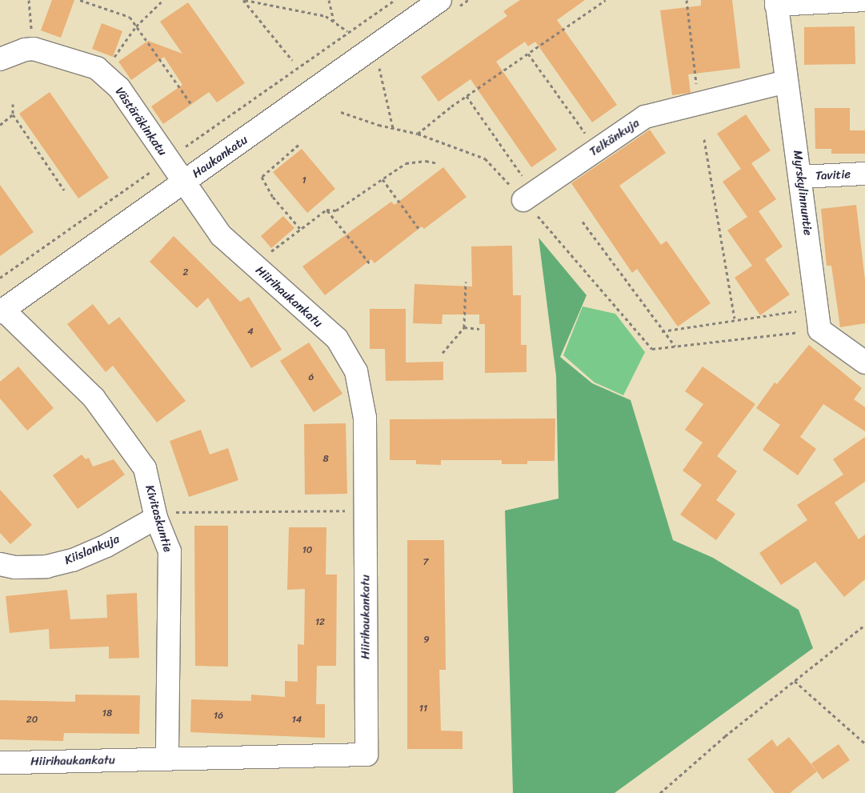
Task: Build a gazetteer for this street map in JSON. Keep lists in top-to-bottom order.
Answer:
{
  "streets": {
    "street": [
      "Västäräkinkatu",
      "Telkänkuja",
      "Haukankatu",
      "Tavitie",
      "Myrskylinnuntie",
      "Hiirihaukankatu",
      "Kivitaskuntie",
      "Kiislankuja"
    ]
  },
  "crossings": [
    ["Västäräkinkatu", "Haukankatu"],
    ["Västäräkinkatu", "Hiirihaukankatu"],
    ["Telkänkuja", "Myrskylinnuntie"],
    ["Haukankatu", "Hiirihaukankatu"],
    ["Haukankatu", "Kivitaskuntie"],
    ["Tavitie", "Myrskylinnuntie"],
    ["Hiirihaukankatu", "Kivitaskuntie"],
    ["Kivitaskuntie", "Kiislankuja"]
  ],
  "house_numbers": [
    "1",
    "2",
    "4",
    "6",
    "8",
    "10",
    "7",
    "12",
    "9",
    "11",
    "18",
    "16",
    "20",
    "14"
  ]
}
